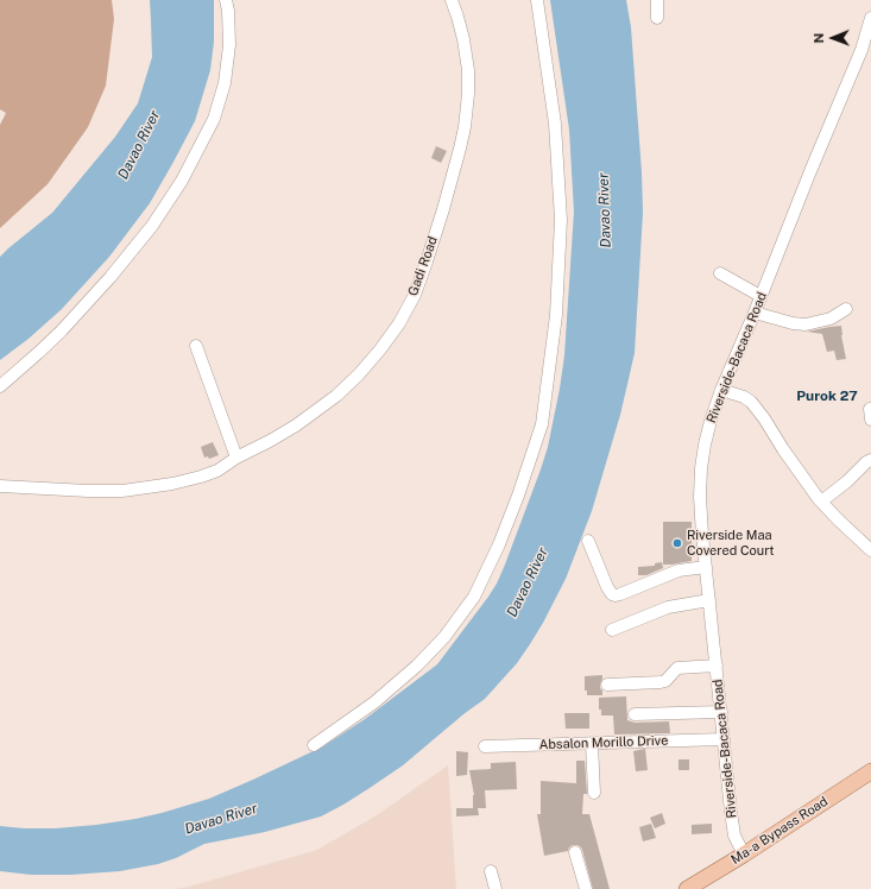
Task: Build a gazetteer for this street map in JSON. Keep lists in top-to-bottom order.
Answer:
{
  "streets": {
    "main road": ["Ma-a Bypass Road"],
    "street": ["Gadi Road", "Riverside-Bacaca Road", "Absalon Morillo Drive"]
  },
  "crossings": [
    ["Riverside-Bacaca Road", "Absalon Morillo Drive"],
    ["Riverside-Bacaca Road", "Ma-a Bypass Road"]
  ],
  "districts": ["Purok 27"],
  "water": ["Davao River"],
  "places": ["Riverside Maa Covered Court"],
  "north": "left"
}
